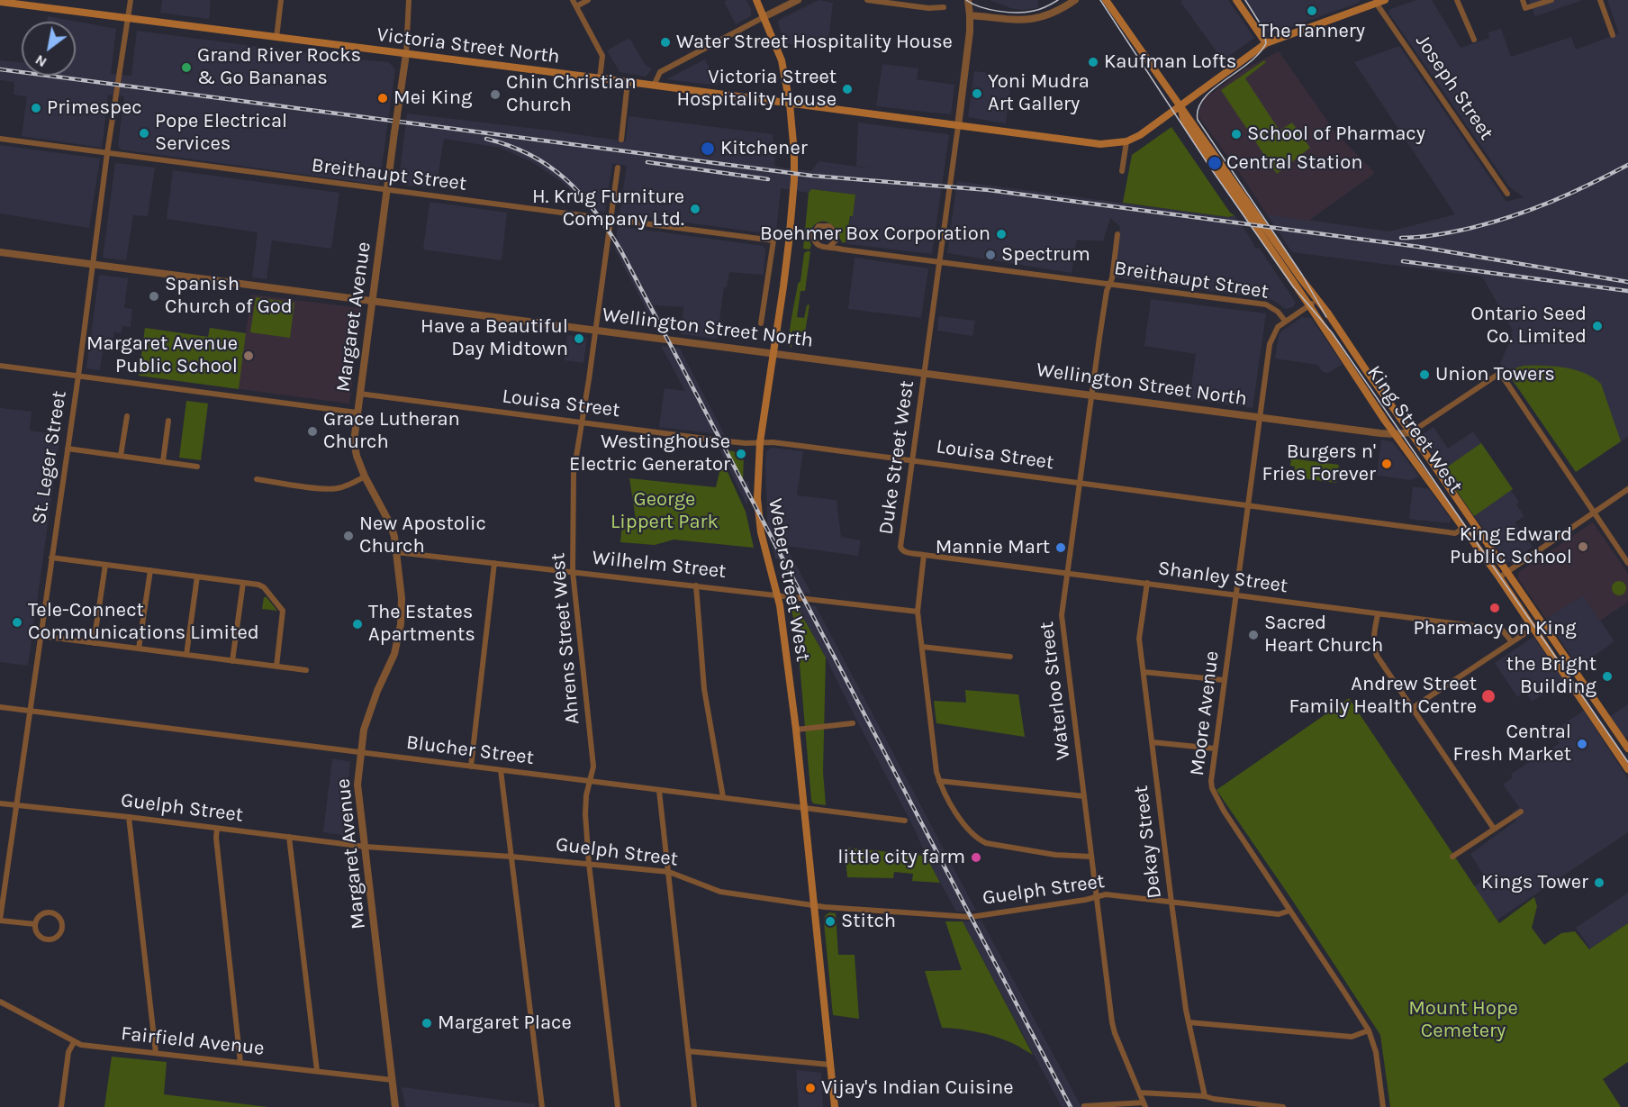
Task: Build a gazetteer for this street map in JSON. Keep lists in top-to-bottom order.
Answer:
{
  "streets": {
    "main road": ["Victoria Street North", "King Street West", "Weber Street West"],
    "street": [
      "Joseph Street",
      "Breithaupt Street",
      "Margaret Avenue",
      "Wellington Street North",
      "Louisa Street",
      "St. Leger Street",
      "Duke Street West",
      "Wilhelm Street",
      "Shanley Street",
      "Ahrens Street West",
      "Waterloo Street",
      "Moore Avenue",
      "Blucher Street",
      "Guelph Street",
      "Dekay Street",
      "Fairfield Avenue"
    ]
  },
  "crossings": [
    ["Victoria Street North", "Joseph Street"],
    ["Victoria Street North", "Margaret Avenue"],
    ["Victoria Street North", "King Street West"],
    ["Victoria Street North", "St. Leger Street"],
    ["Victoria Street North", "Duke Street West"],
    ["Victoria Street North", "Weber Street West"],
    ["Breithaupt Street", "Margaret Avenue"],
    ["Breithaupt Street", "St. Leger Street"],
    ["Breithaupt Street", "Duke Street West"],
    ["Breithaupt Street", "Ahrens Street West"],
    ["Breithaupt Street", "Waterloo Street"],
    ["Breithaupt Street", "Moore Avenue"],
    ["Margaret Avenue", "Wellington Street North"],
    ["Margaret Avenue", "Louisa Street"],
    ["Margaret Avenue", "Wilhelm Street"],
    ["Margaret Avenue", "Blucher Street"],
    ["Margaret Avenue", "Guelph Street"],
    ["Margaret Avenue", "Fairfield Avenue"],
    ["Wellington Street North", "King Street West"],
    ["Wellington Street North", "St. Leger Street"],
    ["Wellington Street North", "Duke Street West"],
    ["Wellington Street North", "Weber Street West"],
    ["Wellington Street North", "Ahrens Street West"],
    ["Wellington Street North", "Waterloo Street"],
    ["Wellington Street North", "Moore Avenue"],
    ["Louisa Street", "King Street West"],
    ["Louisa Street", "Duke Street West"],
    ["Louisa Street", "Weber Street West"],
    ["Louisa Street", "Ahrens Street West"],
    ["Louisa Street", "Waterloo Street"],
    ["Louisa Street", "Moore Avenue"],
    ["King Street West", "Moore Avenue"],
    ["St. Leger Street", "Blucher Street"],
    ["St. Leger Street", "Guelph Street"],
    ["Duke Street West", "Shanley Street"],
    ["Wilhelm Street", "Weber Street West"],
    ["Wilhelm Street", "Ahrens Street West"],
    ["Shanley Street", "Waterloo Street"],
    ["Shanley Street", "Moore Avenue"],
    ["Shanley Street", "Dekay Street"],
    ["Weber Street West", "Blucher Street"],
    ["Weber Street West", "Guelph Street"],
    ["Ahrens Street West", "Blucher Street"],
    ["Ahrens Street West", "Guelph Street"],
    ["Waterloo Street", "Guelph Street"],
    ["Moore Avenue", "Guelph Street"],
    ["Guelph Street", "Dekay Street"]
  ],
  "parks": ["George Lippert Park", "Mount Hope Cemetery"],
  "places": [
    "The Tannery",
    "Water Street Hospitality House",
    "Kaufman Lofts",
    "Grand River Rocks & Go Bananas",
    "Victoria Street Hospitality House",
    "Yoni Mudra Art Gallery",
    "Chin Christian Church",
    "Mei King",
    "Primespec",
    "Pope Electrical Services",
    "School of Pharmacy",
    "Kitchener",
    "Central Station",
    "H. Krug Furniture Company Ltd.",
    "Boehmer Box Corporation",
    "Spectrum",
    "Spanish Church of God",
    "Ontario Seed Co. Limited",
    "Have a Beautiful Day Midtown",
    "Margaret Avenue Public School",
    "Union Towers",
    "Grace Lutheran Church",
    "Westinghouse Electric Generator",
    "Burgers n' Fries Forever",
    "New Apostolic Church",
    "King Edward Public School",
    "Mannie Mart",
    "Pharmacy on King",
    "Tele-Connect Communications Limited",
    "The Estates Apartments",
    "Sacred Heart Church",
    "the Bright Building",
    "Andrew Street Family Health Centre",
    "Central Fresh Market",
    "little city farm",
    "Kings Tower",
    "Stitch",
    "Margaret Place",
    "Vijay's Indian Cuisine"
  ],
  "north": "bottom left"
}
